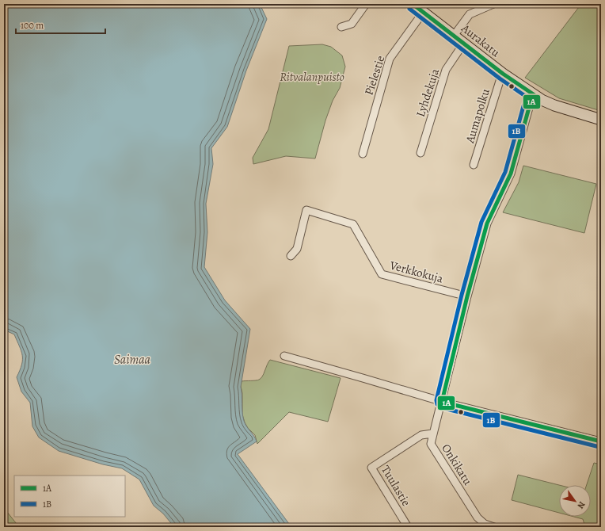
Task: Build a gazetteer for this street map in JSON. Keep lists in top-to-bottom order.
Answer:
{
  "streets": {
    "street": [
      "Aurakatu",
      "Pielestie",
      "Lyhdekuja",
      "Aumapolku",
      "Verkkokuja",
      "Onkikatu",
      "Tuulastie"
    ]
  },
  "crossings": [
    ["Aurakatu", "Pielestie"],
    ["Aurakatu", "Lyhdekuja"],
    ["Aurakatu", "Aumapolku"],
    ["Aurakatu", "Onkikatu"],
    ["Verkkokuja", "Onkikatu"],
    ["Onkikatu", "Tuulastie"]
  ],
  "water": ["Saimaa"],
  "parks": ["Ritvalanpuisto"],
  "lines": ["transit line 1A", "transit line 1B"],
  "legend": ["1A", "1B"],
  "scale_bar": "100 m",
  "north": "bottom right"
}
